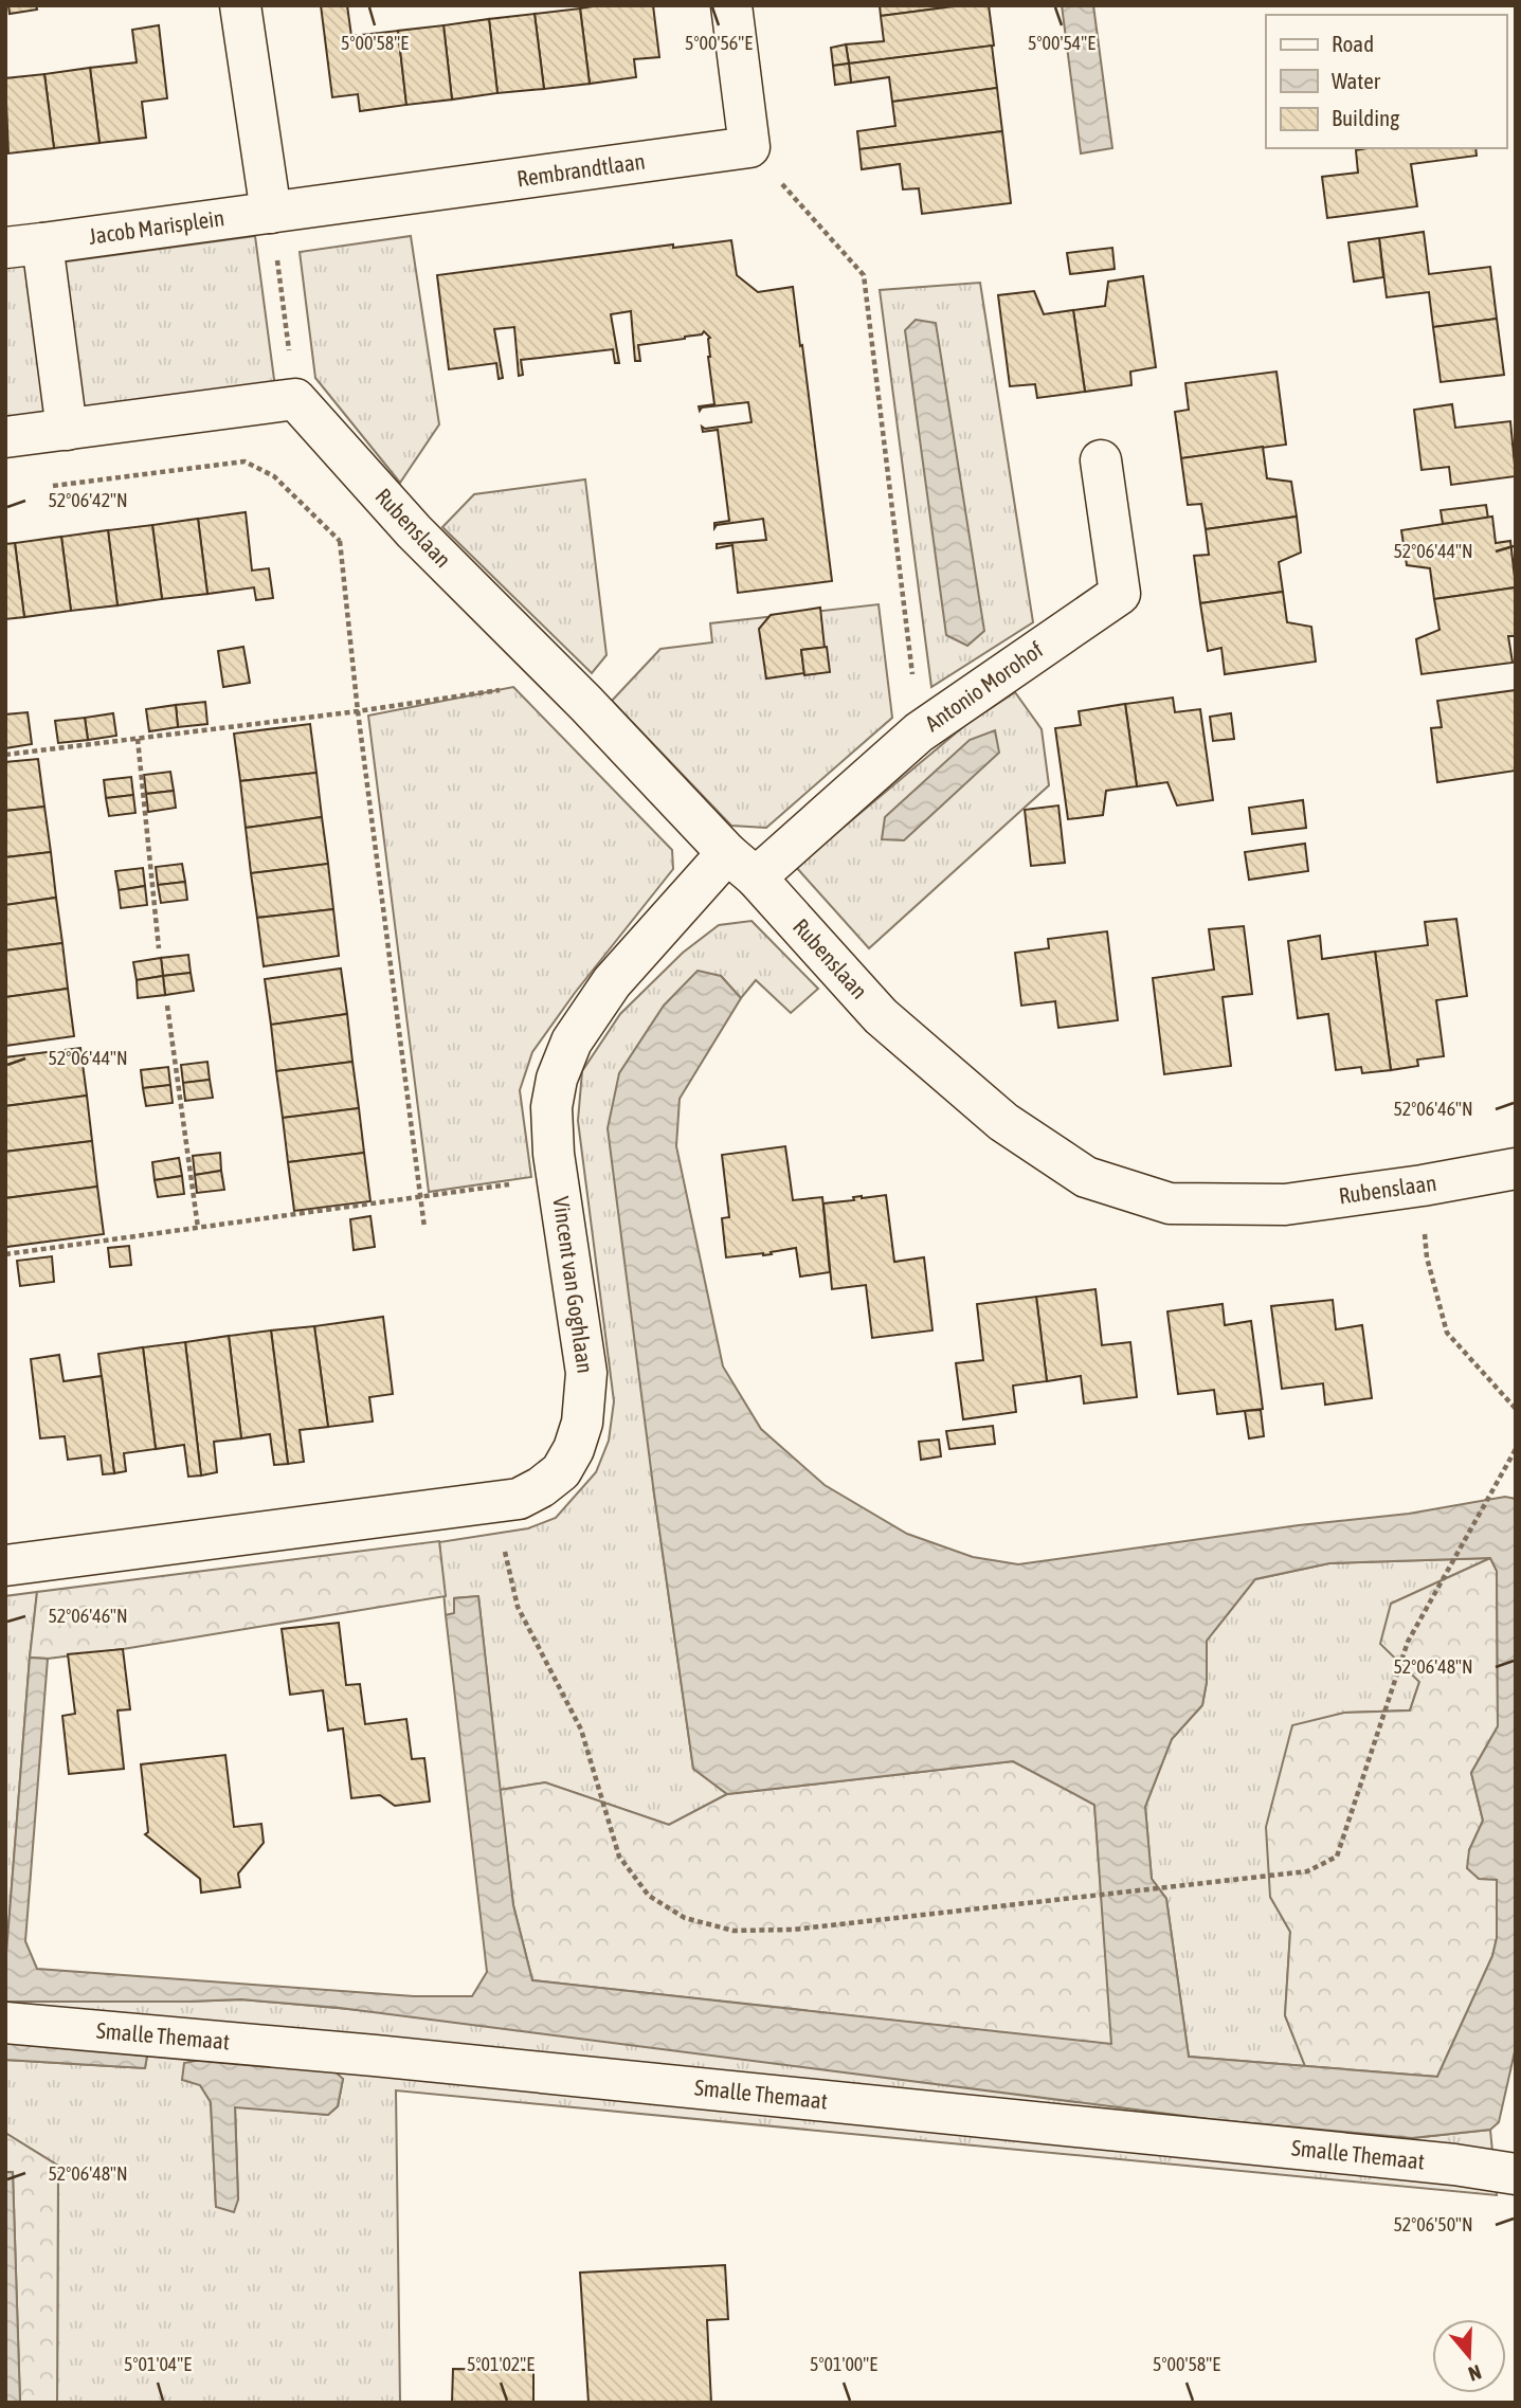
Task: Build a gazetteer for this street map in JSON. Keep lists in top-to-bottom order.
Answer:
{
  "streets": {
    "street": [
      "Rembrandtlaan",
      "Jacob Marisplein",
      "Rubenslaan",
      "Antonio Morohof",
      "Vincent van Goghlaan",
      "Smalle Themaat"
    ]
  },
  "crossings": [
    ["Rembrandtlaan", "Jacob Marisplein"],
    ["Rubenslaan", "Antonio Morohof"],
    ["Rubenslaan", "Vincent van Goghlaan"],
    ["Antonio Morohof", "Vincent van Goghlaan"]
  ],
  "legend": ["Road", "Water", "Building"],
  "north": "bottom",
  "coordinates": [
    "5°00'58\"E",
    "5°00'56\"E",
    "5°00'54\"E",
    "52°06'42\"N",
    "52°06'44\"N",
    "52°06'46\"N",
    "52°06'48\"N",
    "52°06'50\"N",
    "5°01'04\"E",
    "5°01'02\"E",
    "5°01'00\"E"
  ]
}
